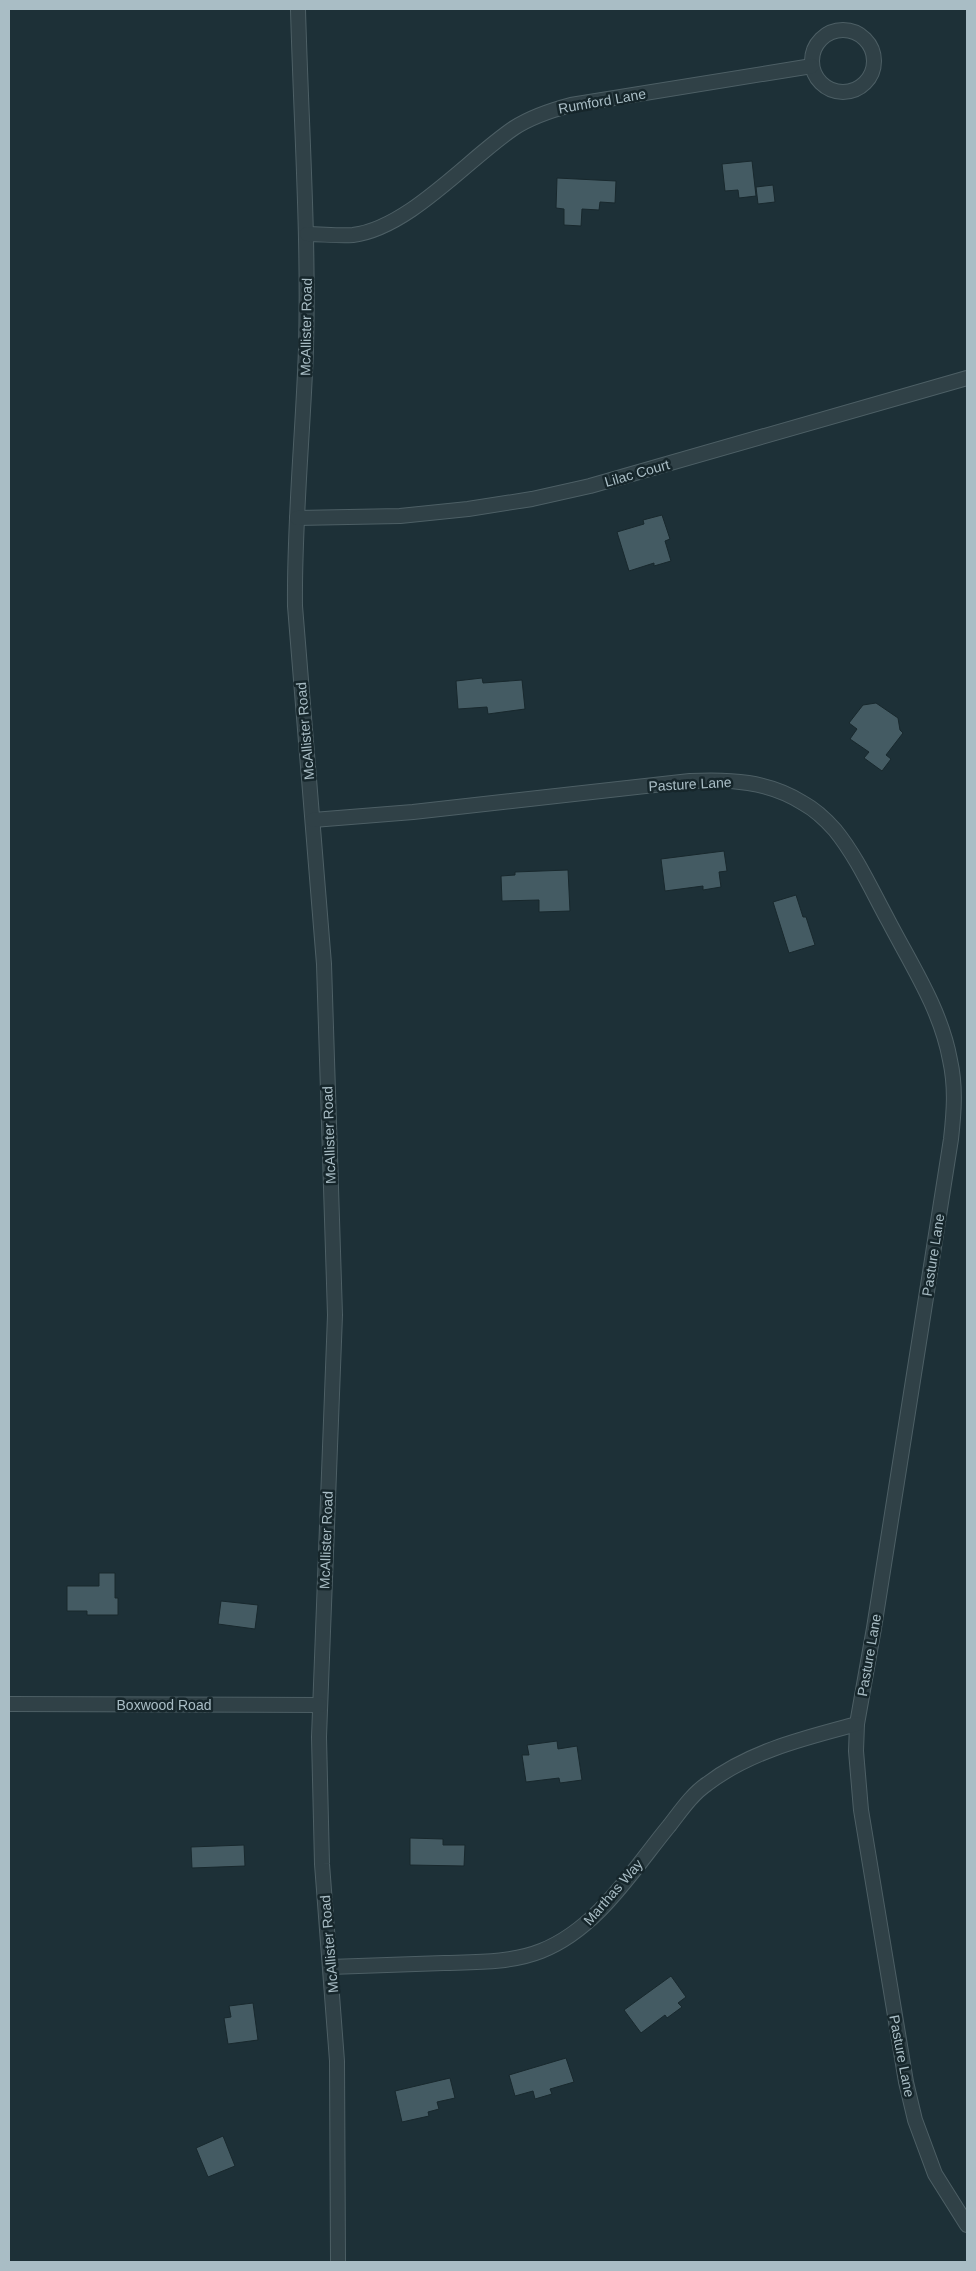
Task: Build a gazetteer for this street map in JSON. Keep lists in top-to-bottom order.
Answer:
{
  "streets": {
    "street": [
      "Rumford Lane",
      "McAllister Road",
      "Lilac Court",
      "Pasture Lane",
      "Boxwood Road",
      "Marthas Way"
    ]
  },
  "crossings": [
    ["Rumford Lane", "McAllister Road"],
    ["McAllister Road", "Lilac Court"],
    ["McAllister Road", "Pasture Lane"],
    ["McAllister Road", "Boxwood Road"],
    ["McAllister Road", "Marthas Way"],
    ["Pasture Lane", "Marthas Way"]
  ]
}
